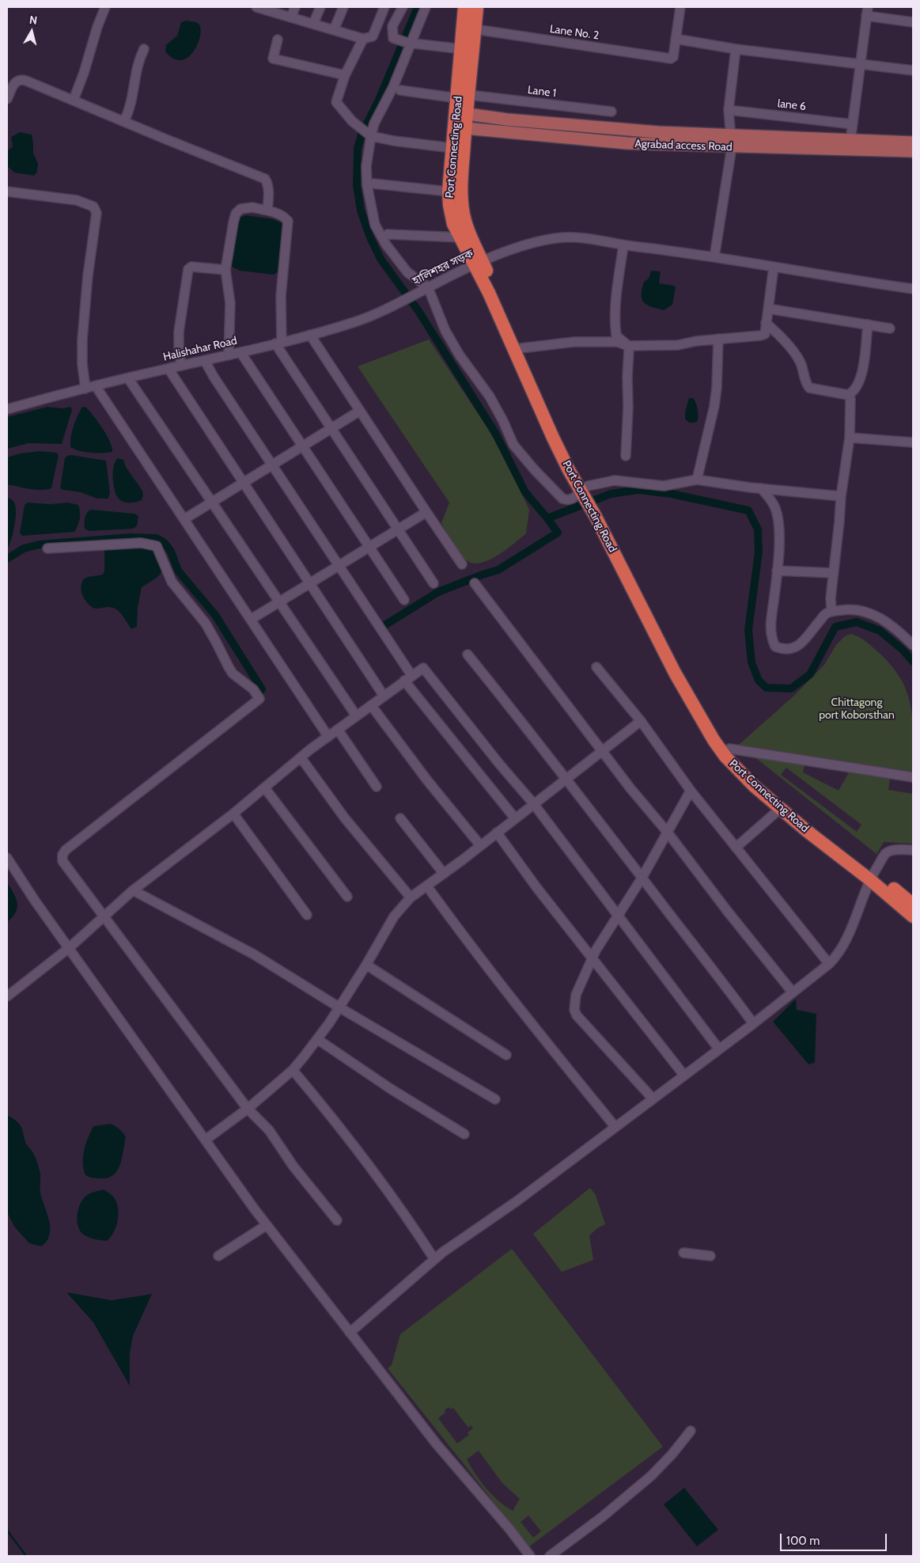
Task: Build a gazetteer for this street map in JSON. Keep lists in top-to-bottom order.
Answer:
{
  "streets": {
    "highway": ["Port Connecting Road"],
    "main road": ["Agrabad access Road"],
    "street": [
      "Lane No. 2",
      "Lane 1",
      "lane 6",
      "হালিশহর সড়ক",
      "Halishahar Road"
    ]
  },
  "crossings": [
    ["Lane No. 2", "Port Connecting Road"],
    ["Lane 1", "Port Connecting Road"],
    ["Agrabad access Road", "Port Connecting Road"],
    ["Port Connecting Road", "হালিশহর সড়ক"],
    ["হালিশহর সড়ক", "Halishahar Road"]
  ],
  "parks": ["Chittagong port Koborsthan"],
  "scale_bar": "100 m",
  "north": "top"
}
